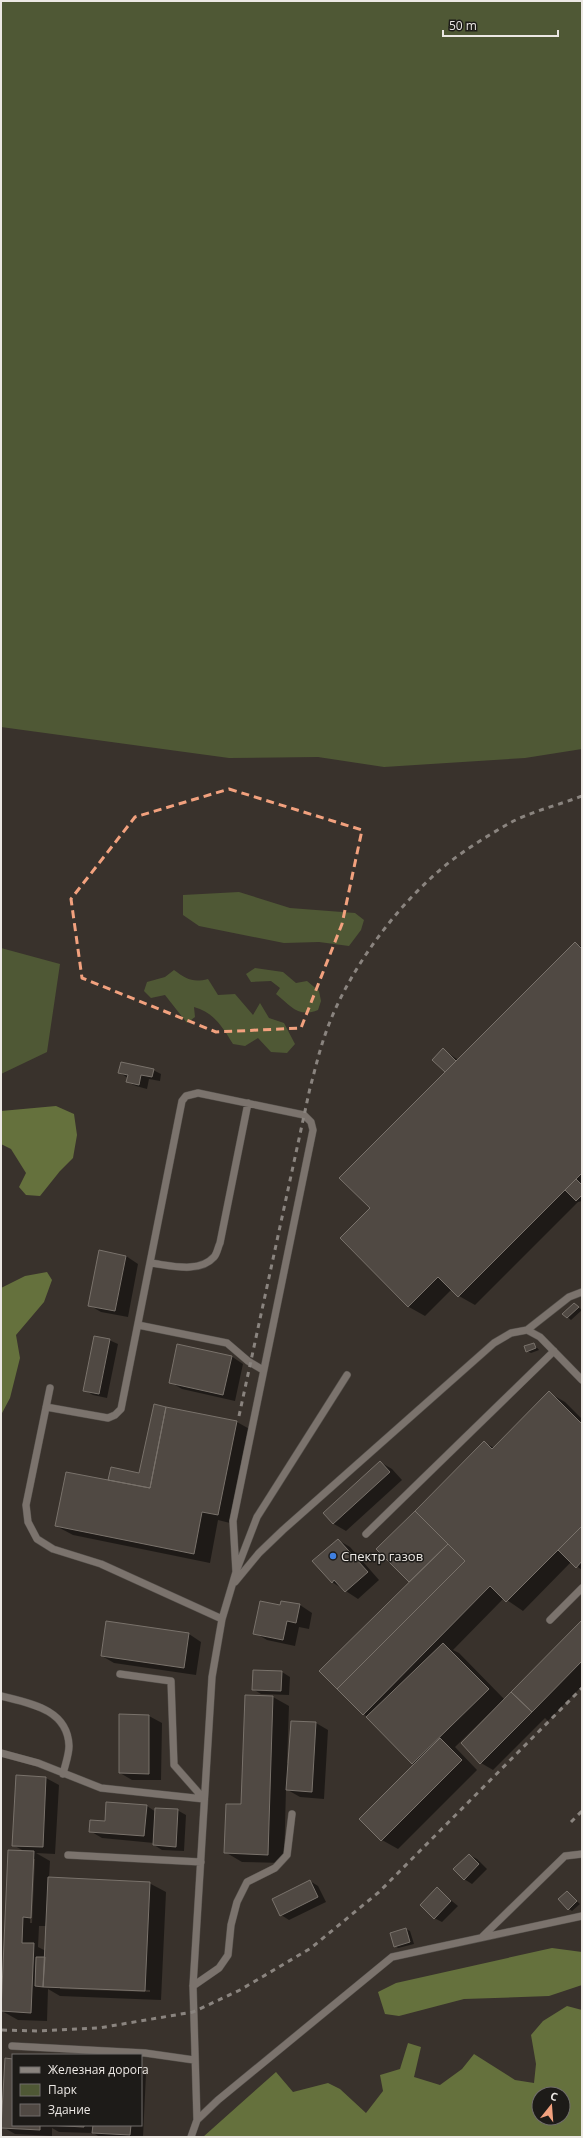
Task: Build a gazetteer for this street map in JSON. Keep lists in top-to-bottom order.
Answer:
{
  "places": ["Спектр газов"],
  "legend": ["Железная дорога", "Парк", "Здание"],
  "scale_bar": "50 m",
  "north": "top"
}
